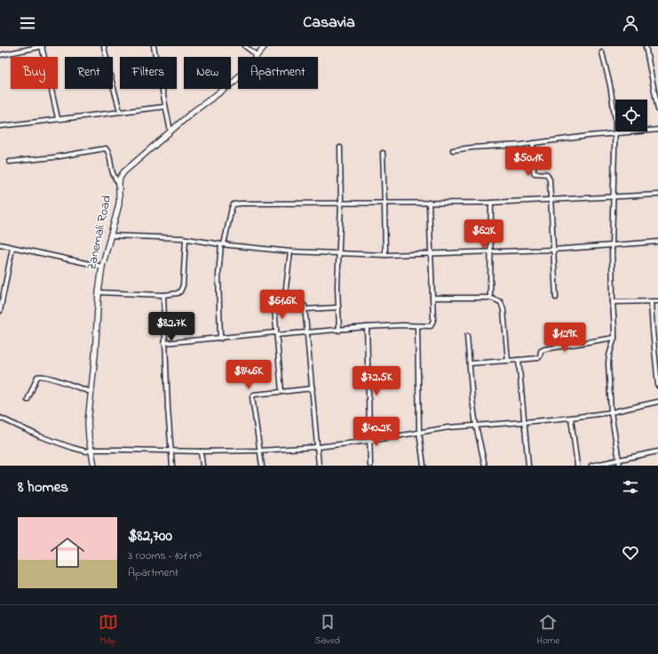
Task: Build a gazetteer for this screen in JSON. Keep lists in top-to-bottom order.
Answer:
{
  "streets": {
    "street": ["Zanemali Road"]
  },
  "page": {
    "header": "Casavia",
    "chip": [
      "Buy",
      "Rent",
      "Filters",
      "New",
      "Apartment"
    ],
    "price": [
      "$50.1K",
      "$62K",
      "$61.6K",
      "$82.7K",
      "$129K",
      "$84.6K",
      "$72.5K",
      "$40.2K"
    ],
    "heading": "8 homes",
    "list": [
      {
        "name": "$82,700",
        "note": "3 rooms · 101 m² · Apartment"
      }
    ],
    "tabs": ["Map", "Saved", "Home"]
  }
}
